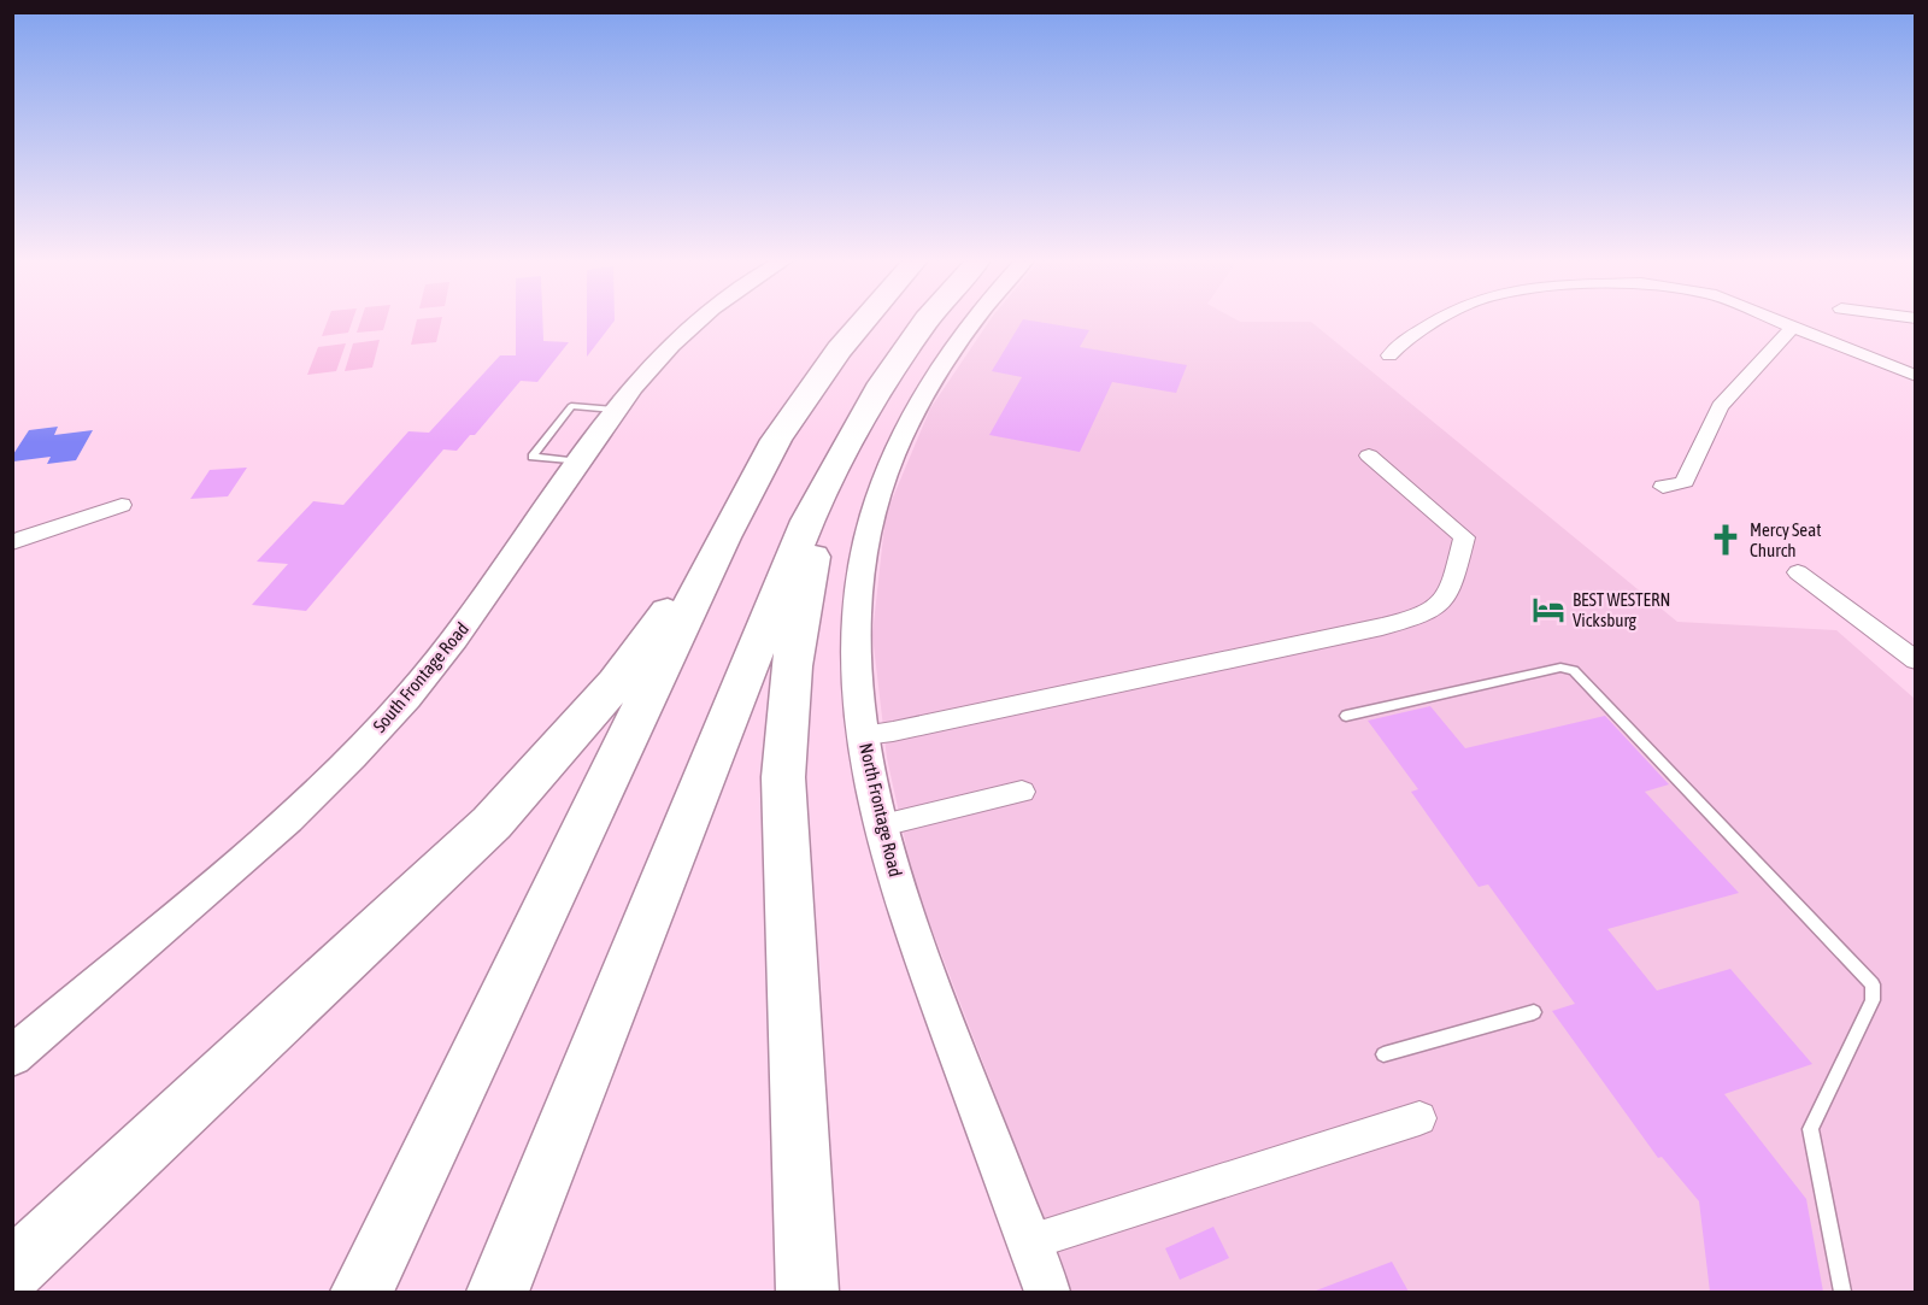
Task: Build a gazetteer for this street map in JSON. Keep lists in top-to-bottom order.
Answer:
{
  "streets": {
    "street": ["South Frontage Road", "North Frontage Road"]
  },
  "places": {
    "church": ["Mercy Seat Church"],
    "hotel": ["BEST WESTERN Vicksburg"]
  }
}
